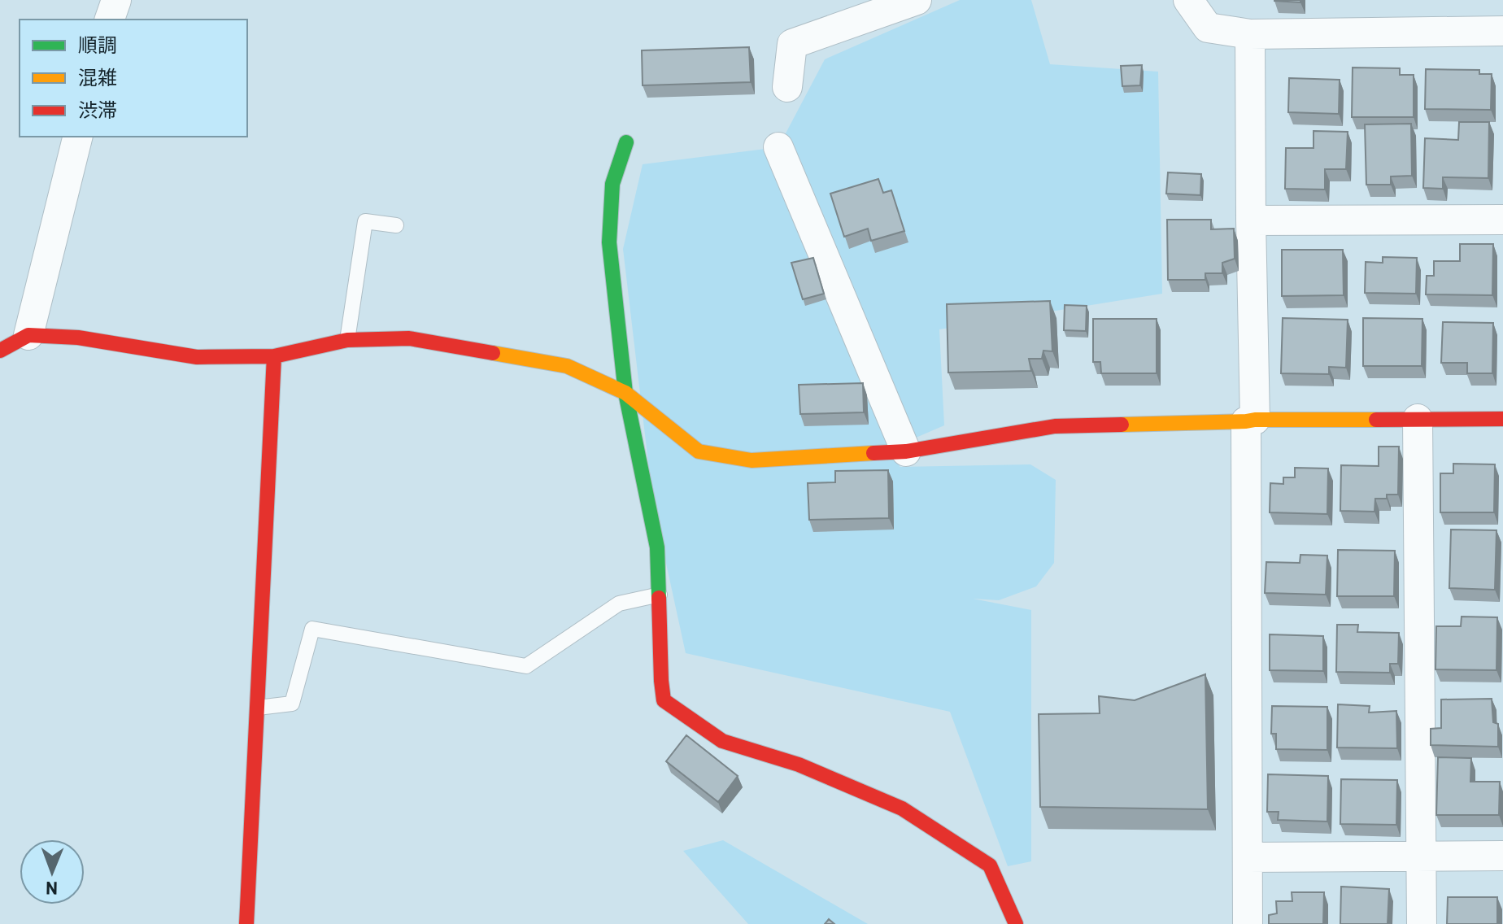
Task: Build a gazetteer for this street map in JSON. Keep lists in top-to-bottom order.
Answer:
{
  "legend": ["順調", "混雑", "渋滞"],
  "north": "bottom"
}
